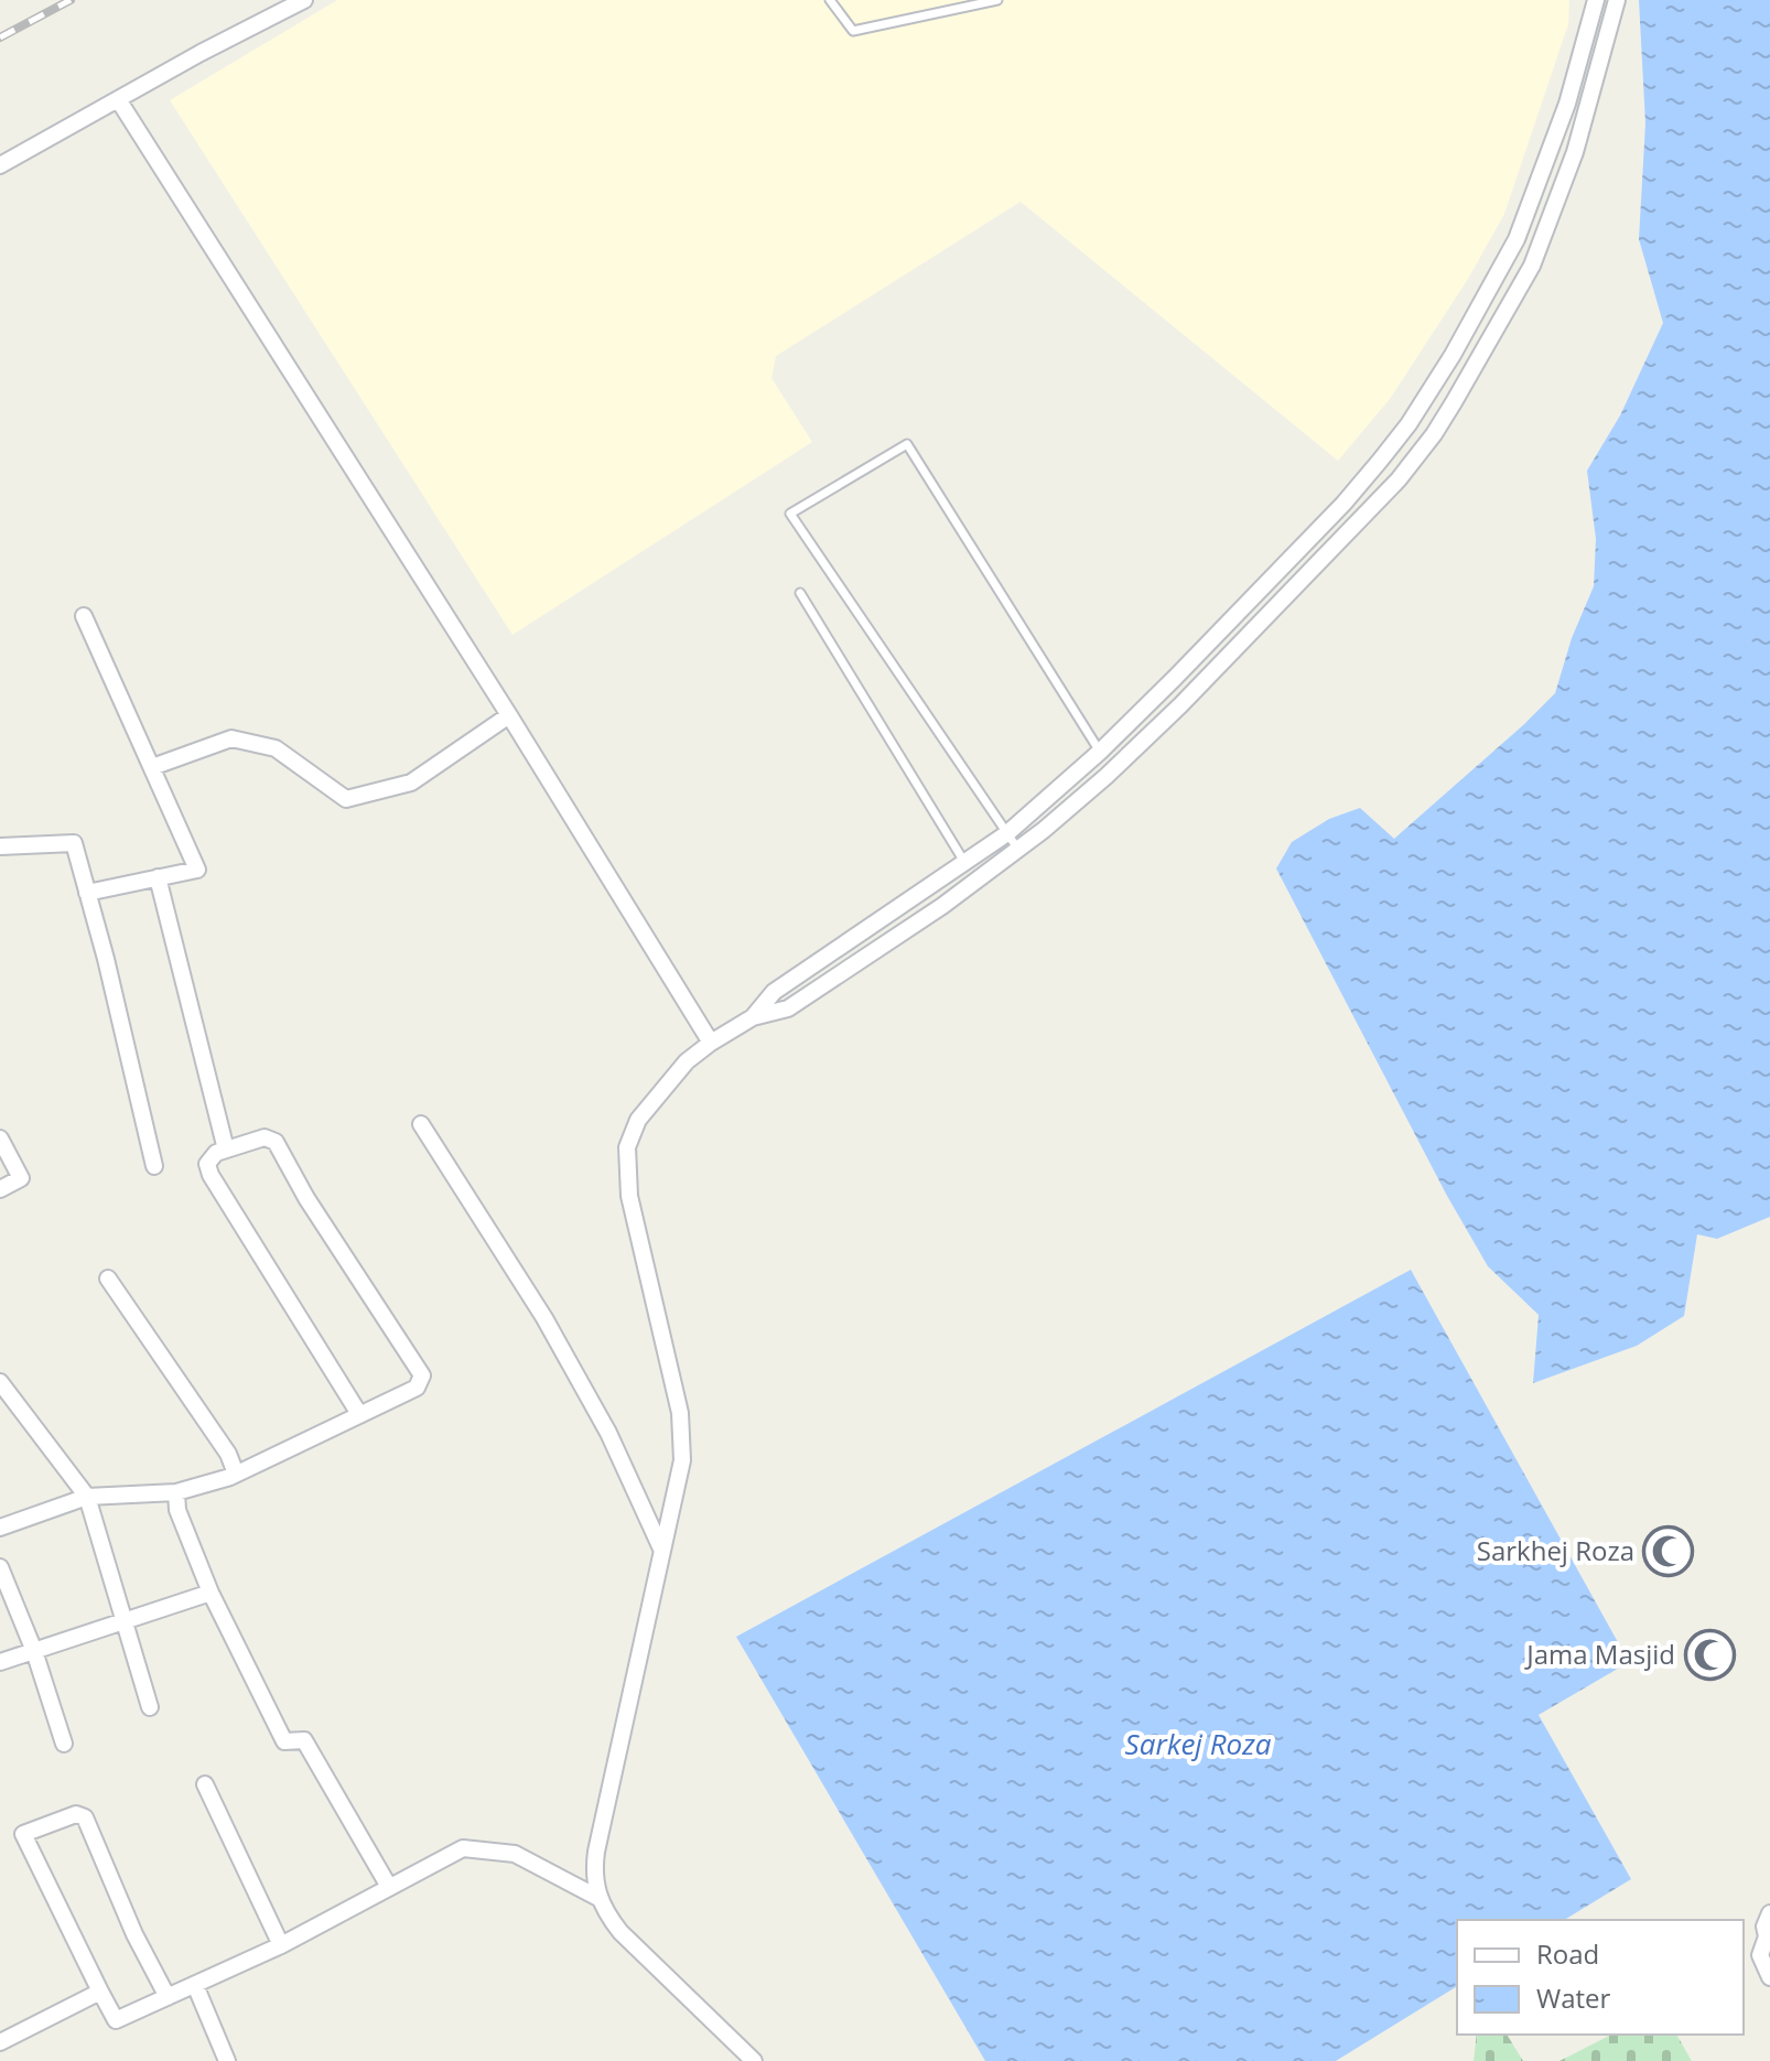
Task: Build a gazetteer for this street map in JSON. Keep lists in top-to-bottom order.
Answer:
{
  "water": ["Sarkej Roza"],
  "places": {
    "mosque": ["Sarkhej Roza", "Jama Masjid"]
  },
  "legend": ["Road", "Water"]
}
